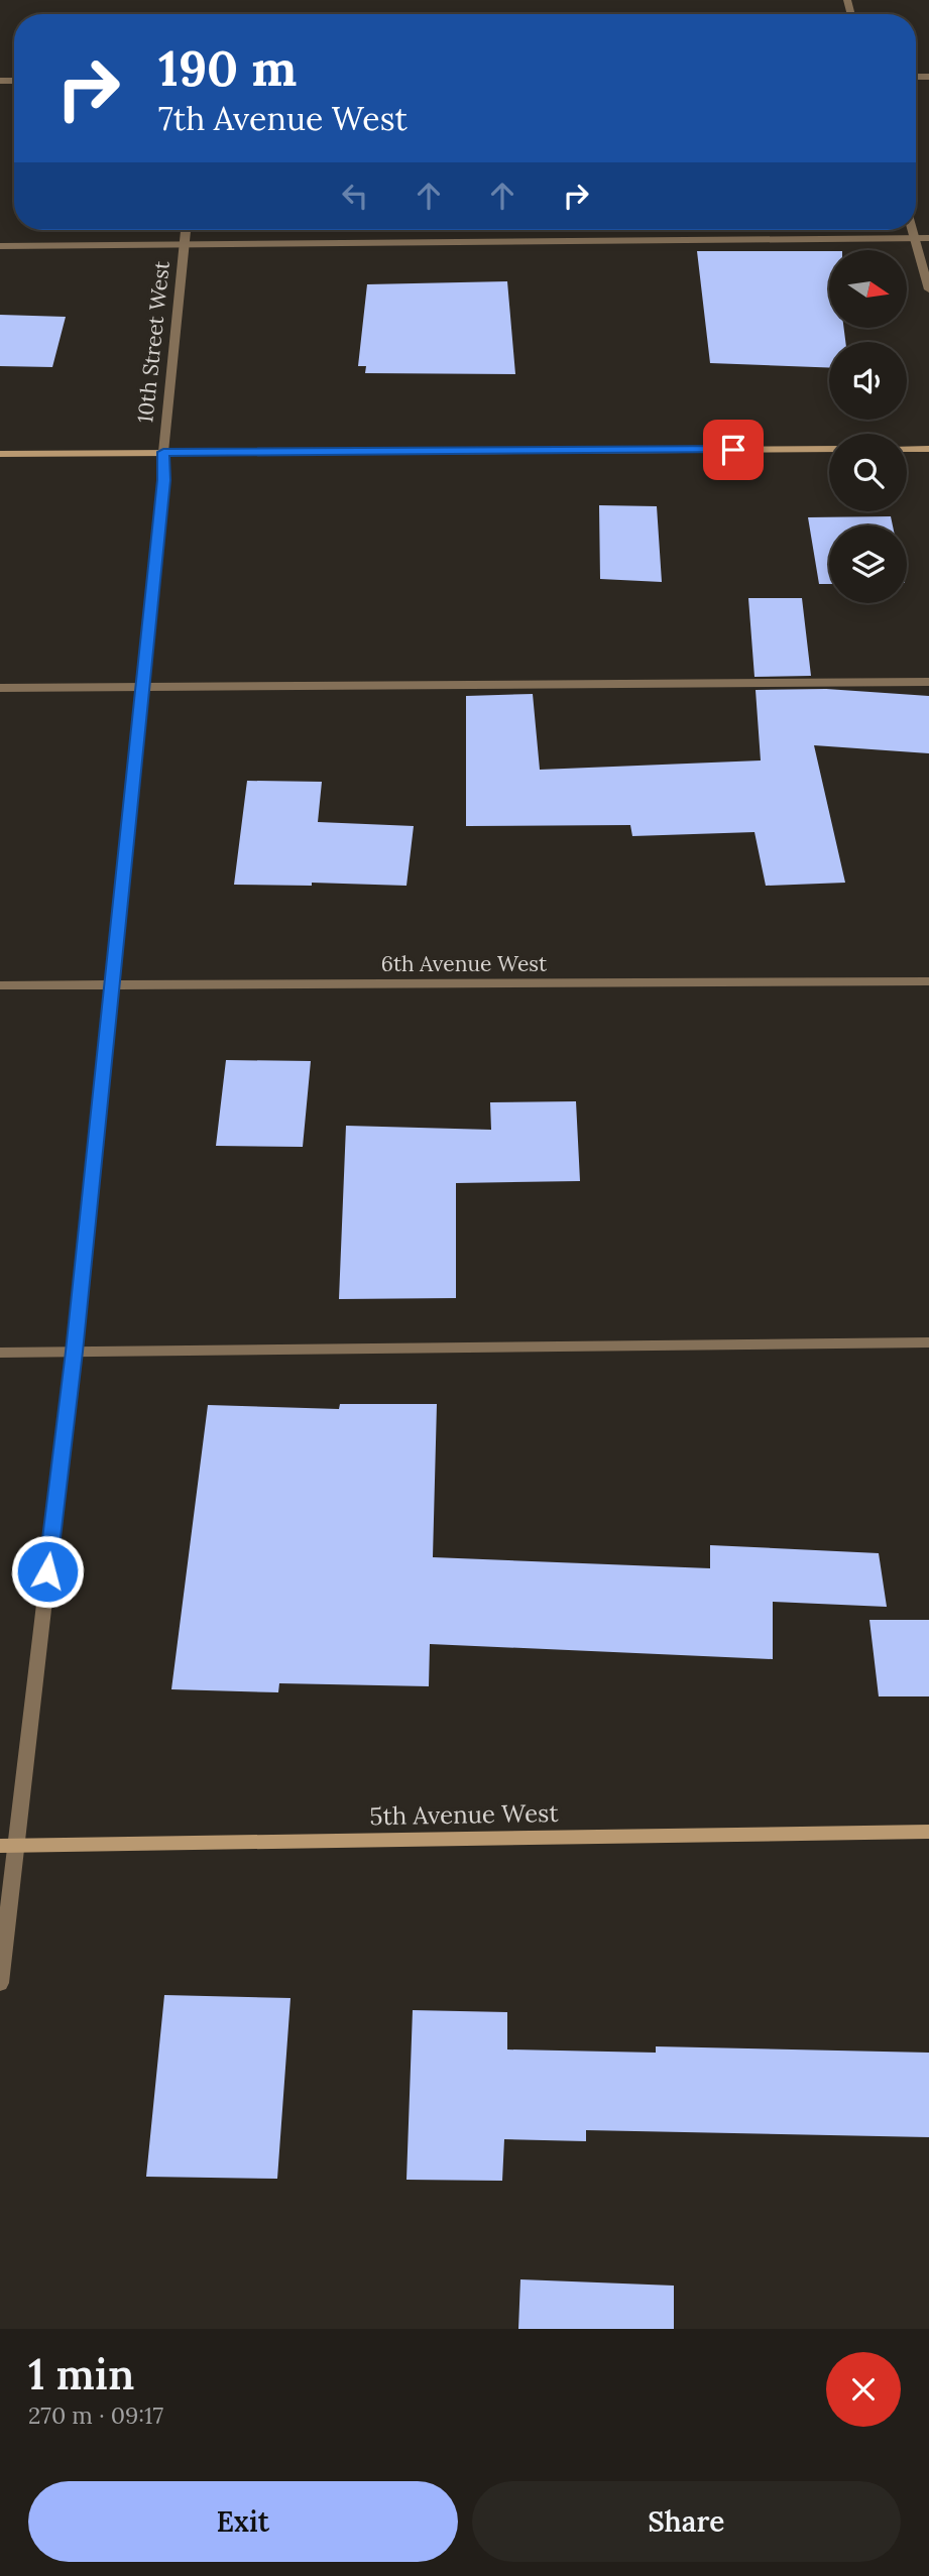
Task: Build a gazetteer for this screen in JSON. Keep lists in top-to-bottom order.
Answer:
{
  "streets": {
    "street": ["10th Street West", "6th Avenue West", "5th Avenue West"]
  },
  "crossings": [
    ["10th Street West", "6th Avenue West"],
    ["10th Street West", "5th Avenue West"]
  ],
  "north": "right",
  "page": {
    "turn": ["190 m", "7th Avenue West"],
    "heading": ["1 min", "270 m · 09:17"],
    "buttons": ["Exit", "Share"]
  }
}
